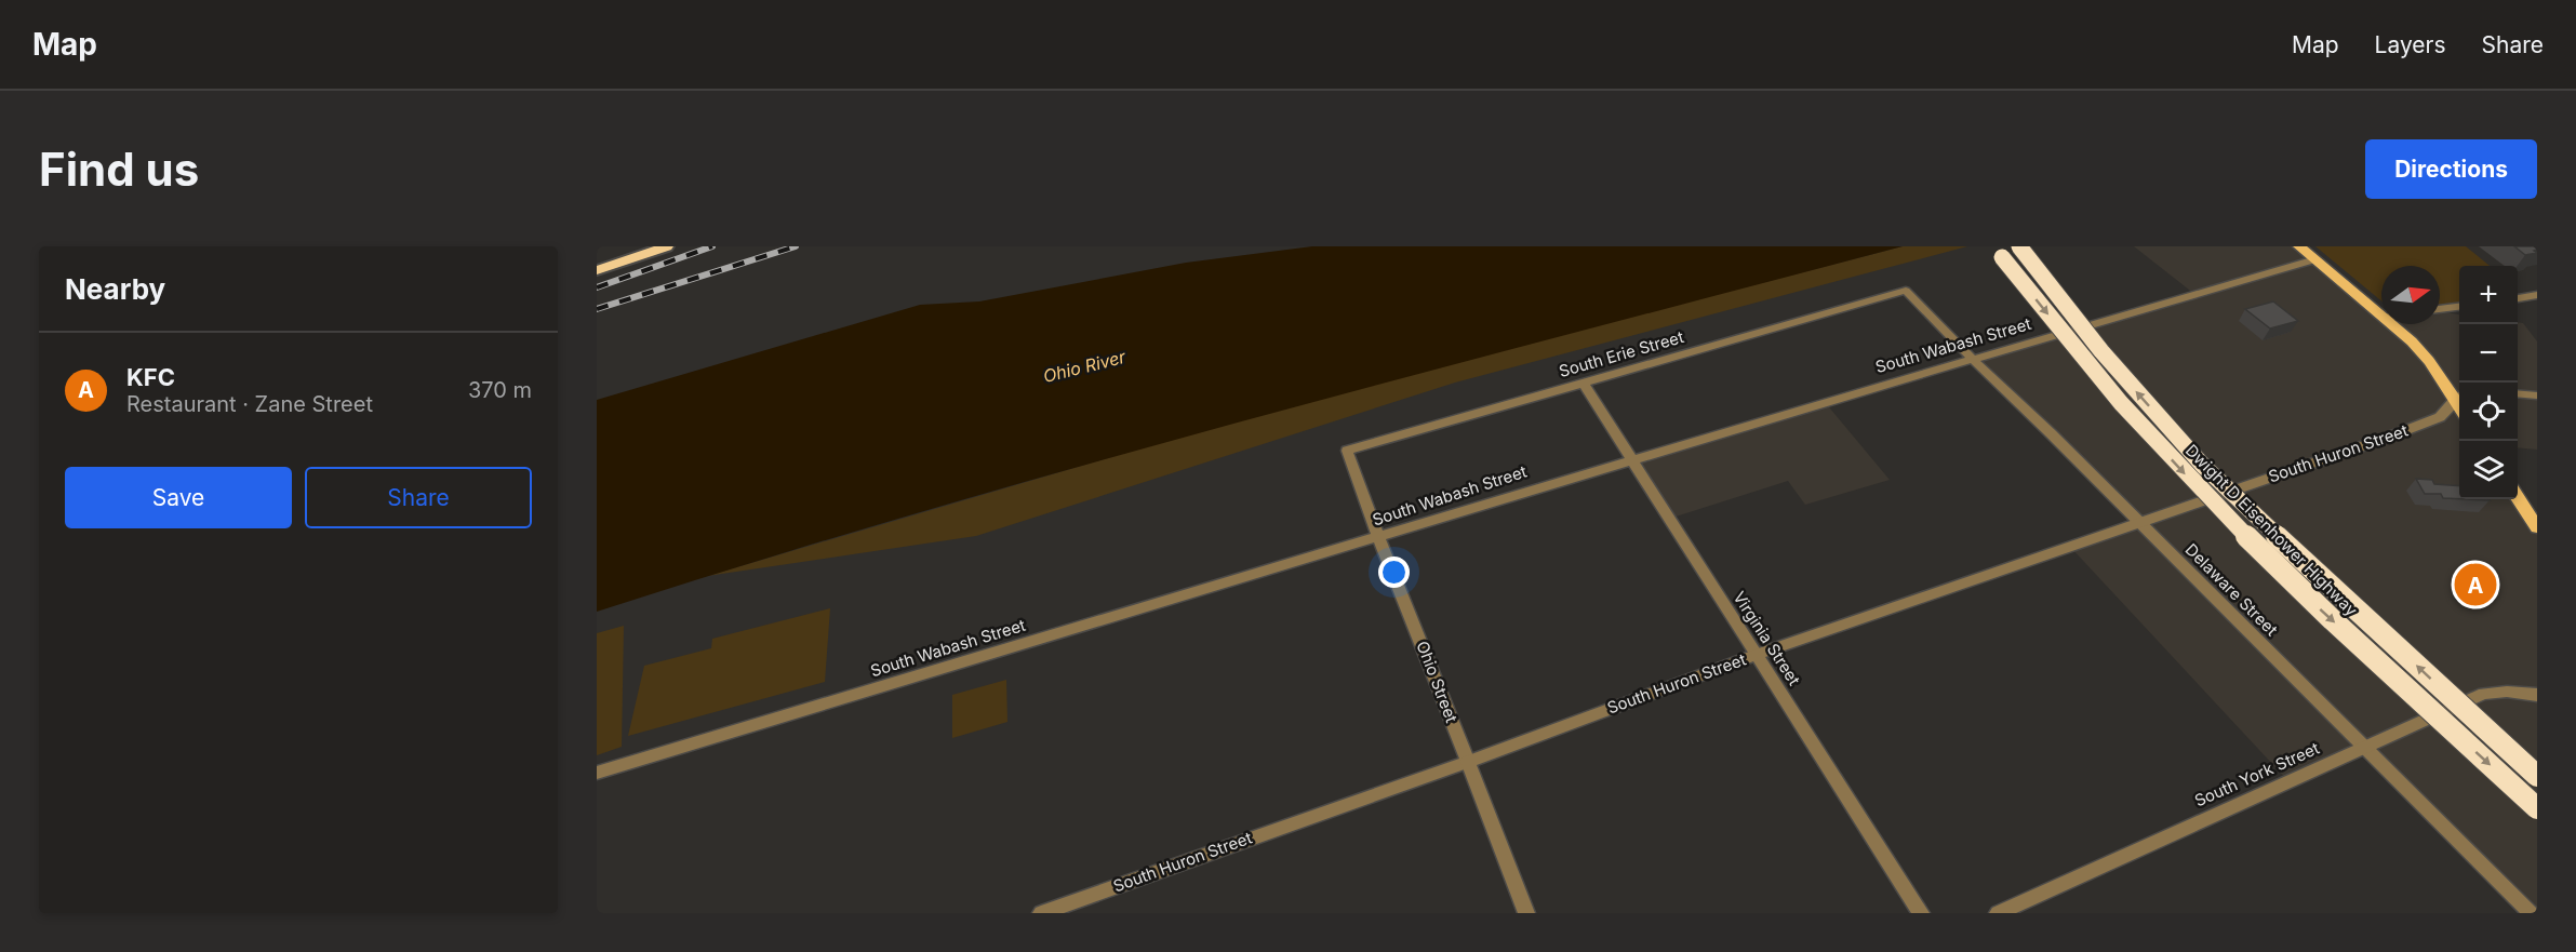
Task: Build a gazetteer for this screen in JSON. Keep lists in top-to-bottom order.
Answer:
{
  "streets": {
    "highway": ["Dwight D Eisenhower Highway"],
    "street": [
      "South Wabash Street",
      "South Erie Street",
      "South Huron Street",
      "Delaware Street",
      "Virginia Street",
      "Ohio Street",
      "South York Street"
    ]
  },
  "crossings": [
    ["South Wabash Street", "Delaware Street"],
    ["South Wabash Street", "Virginia Street"],
    ["South Wabash Street", "Ohio Street"],
    ["South Erie Street", "Delaware Street"],
    ["South Erie Street", "Virginia Street"],
    ["South Erie Street", "Ohio Street"],
    ["South Huron Street", "Delaware Street"],
    ["South Huron Street", "Virginia Street"],
    ["South Huron Street", "Ohio Street"],
    ["Delaware Street", "South York Street"]
  ],
  "water": ["Ohio River"],
  "north": "right",
  "page": {
    "header": "Map",
    "nav": ["Map", "Layers", "Share"],
    "buttons": [
      "Directions",
      ["Save", "Share"]
    ],
    "title": "Find us",
    "heading": "Nearby",
    "map_buttons": ["+", "−"],
    "list": [
      {
        "mark": "A",
        "name": "KFC",
        "note": "Restaurant · Zane Street",
        "value": "370 m"
      }
    ],
    "pins": "A"
  }
}
